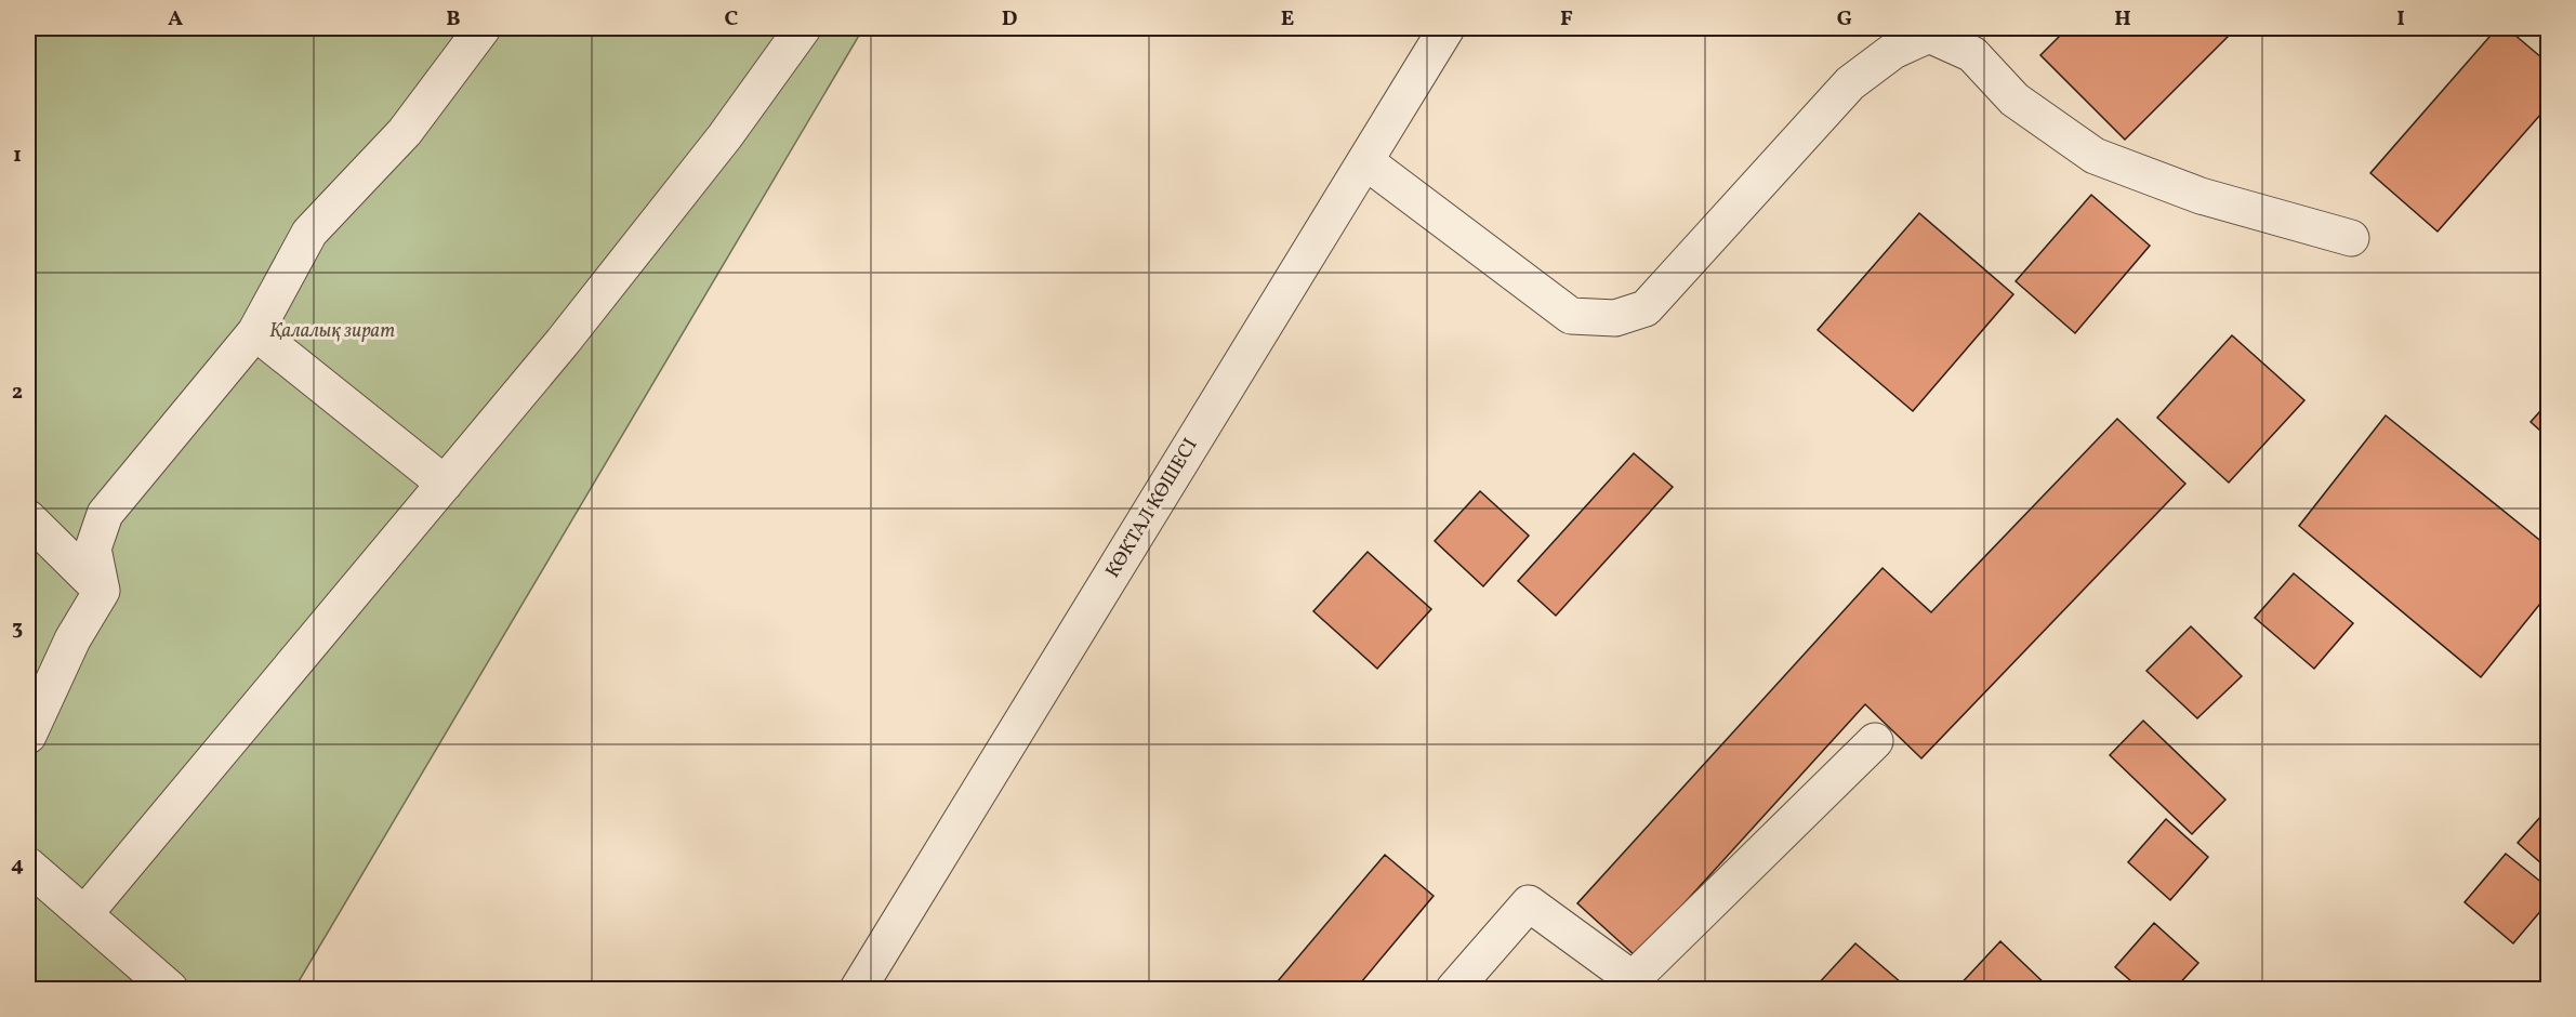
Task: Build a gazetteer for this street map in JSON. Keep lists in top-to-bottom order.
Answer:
{
  "streets": {
    "street": ["КӨКТАЛ КӨШЕСІ"]
  },
  "parks": ["Қалалық зират"],
  "grid": {
    "columns": [
      "A",
      "B",
      "C",
      "D",
      "E",
      "F",
      "G",
      "H",
      "I"
    ],
    "rows": [
      "1",
      "2",
      "3",
      "4"
    ]
  }
}
